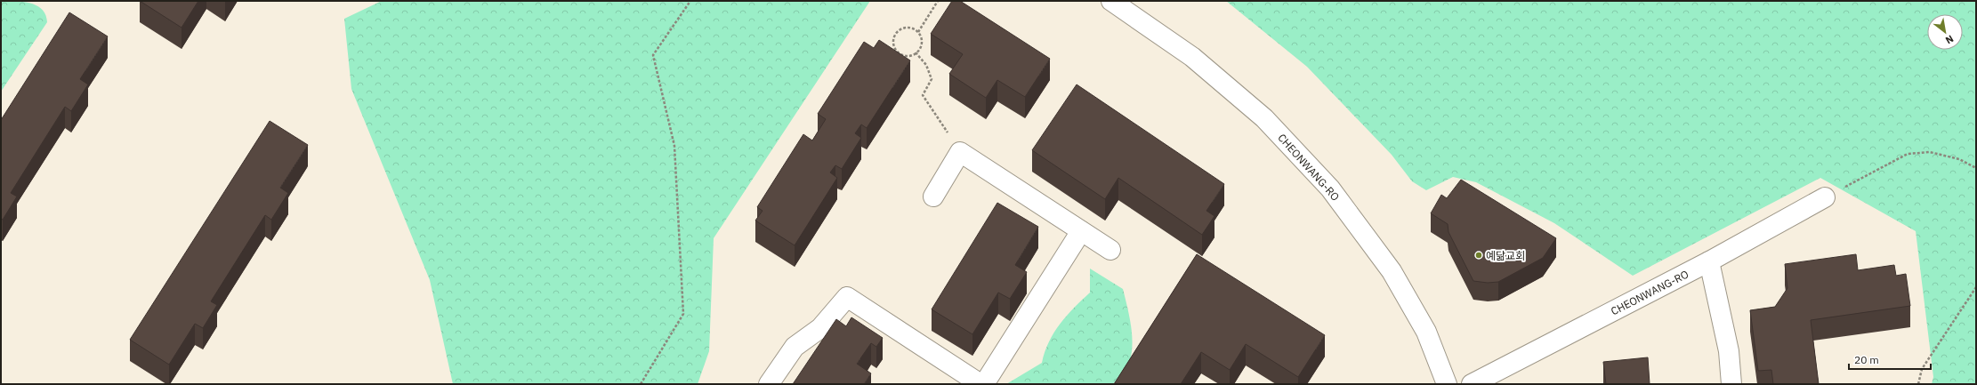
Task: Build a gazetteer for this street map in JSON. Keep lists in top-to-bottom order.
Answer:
{
  "streets": {
    "street": ["CHEONWANG-RO"]
  },
  "places": ["예닮교회"],
  "scale_bar": "20 m",
  "north": "bottom right"
}
